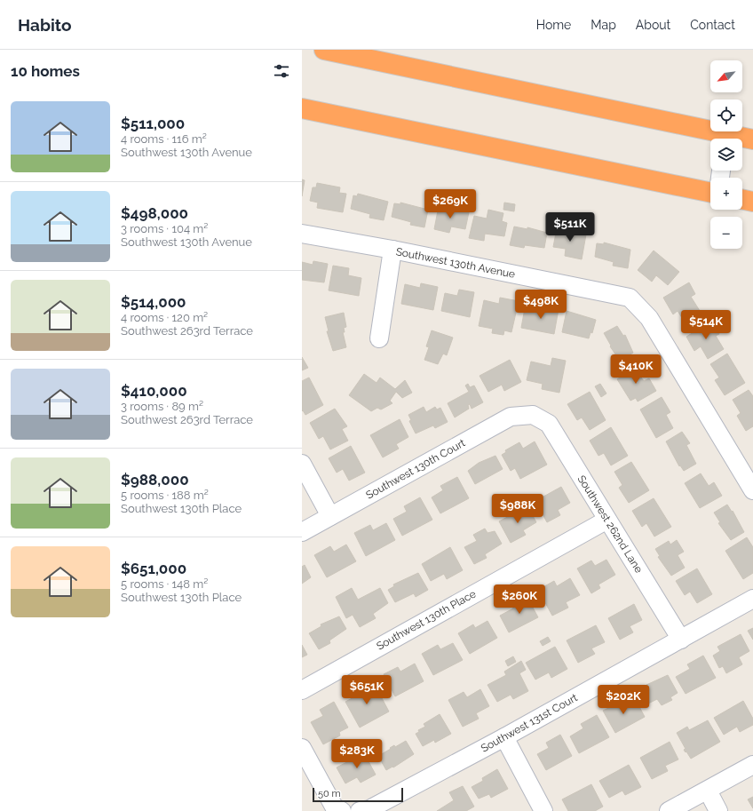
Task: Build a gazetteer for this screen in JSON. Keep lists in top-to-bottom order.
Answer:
{
  "streets": {
    "street": [
      "Southwest 130th Avenue",
      "Southwest 130th Court",
      "Southwest 262nd Lane",
      "Southwest 130th Place",
      "Southwest 131st Court"
    ]
  },
  "crossings": [
    ["Southwest 130th Court", "Southwest 262nd Lane"],
    ["Southwest 262nd Lane", "Southwest 130th Place"],
    ["Southwest 262nd Lane", "Southwest 131st Court"]
  ],
  "scale_bar": "50 m",
  "north": "bottom left",
  "page": {
    "header": "Habito",
    "nav": [
      "Home",
      "Map",
      "About",
      "Contact"
    ],
    "heading": "10 homes",
    "map_buttons": ["+", "−"],
    "list": [
      {
        "name": "$511,000",
        "note": "4 rooms · 116 m² · Southwest 130th Avenue"
      },
      {
        "name": "$498,000",
        "note": "3 rooms · 104 m² · Southwest 130th Avenue"
      },
      {
        "name": "$514,000",
        "note": "4 rooms · 120 m² · Southwest 263rd Terrace"
      },
      {
        "name": "$410,000",
        "note": "3 rooms · 89 m² · Southwest 263rd Terrace"
      },
      {
        "name": "$988,000",
        "note": "5 rooms · 188 m² · Southwest 130th Place"
      },
      {
        "name": "$651,000",
        "note": "5 rooms · 148 m² · Southwest 130th Place"
      }
    ],
    "price": [
      "$269K",
      "$511K",
      "$498K",
      "$514K",
      "$410K",
      "$988K",
      "$260K",
      "$651K",
      "$202K",
      "$283K"
    ],
    "scale": "50 m"
  }
}
